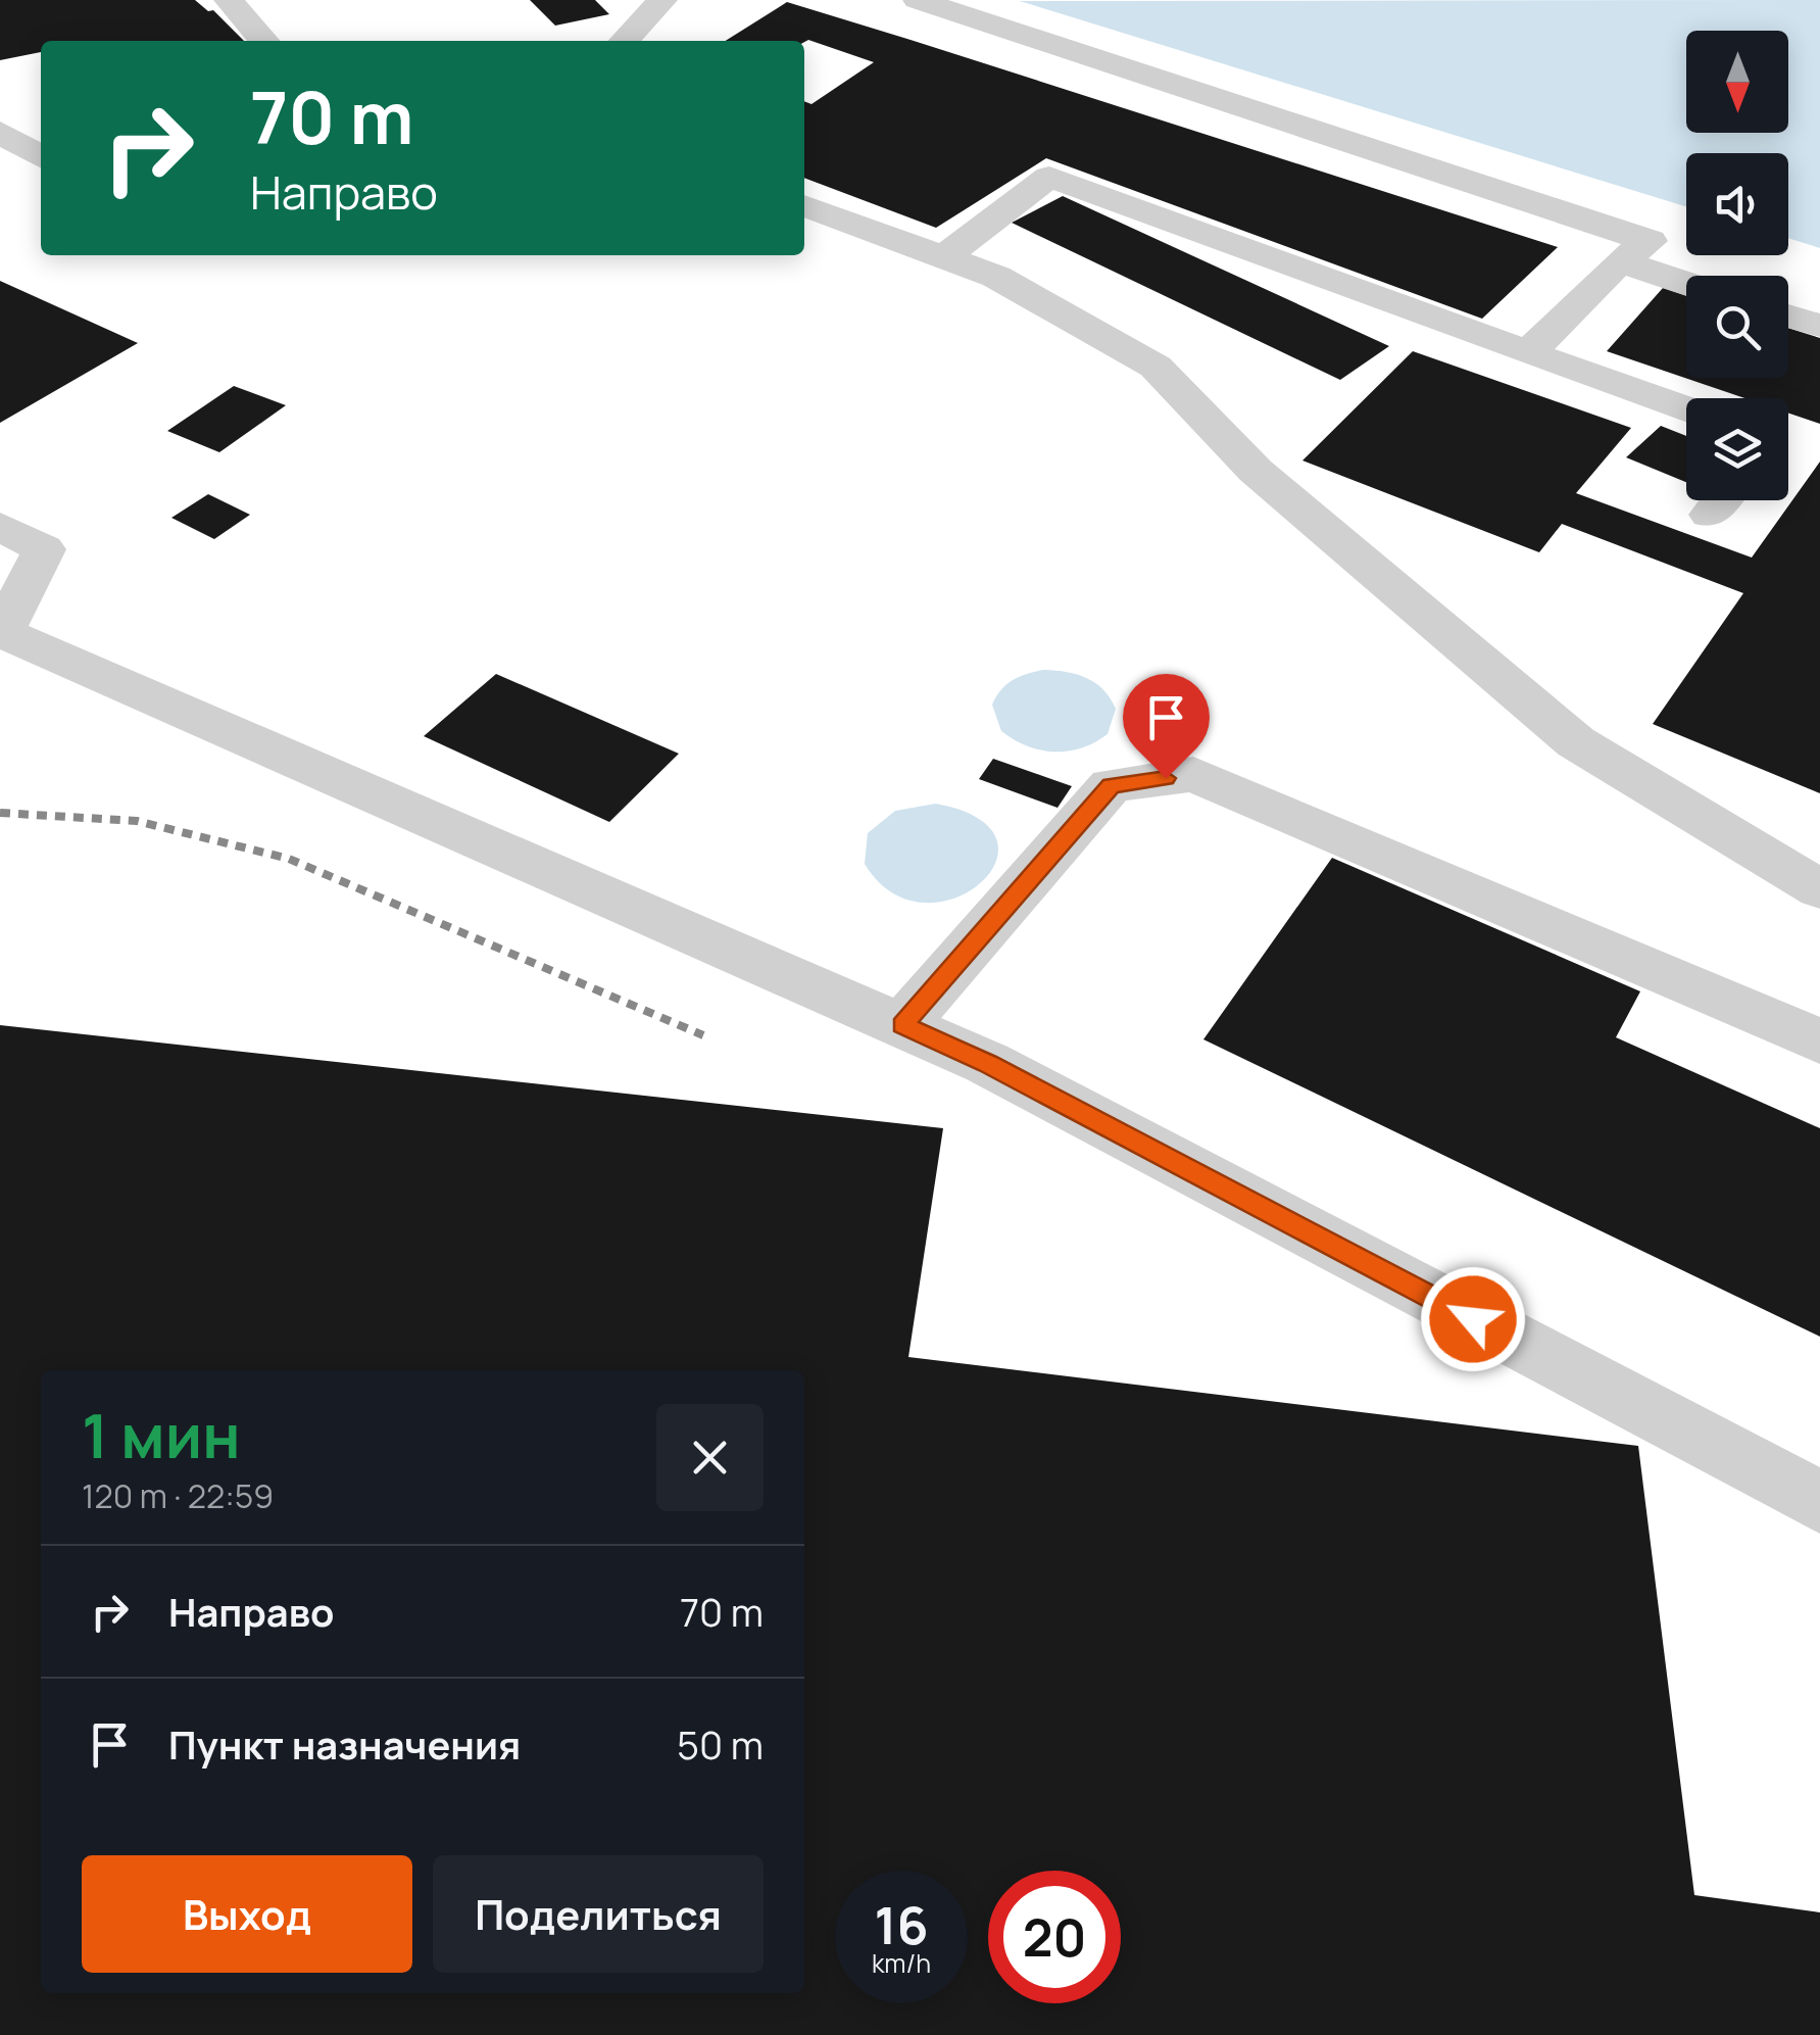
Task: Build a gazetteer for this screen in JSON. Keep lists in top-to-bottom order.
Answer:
{
  "north": "bottom",
  "page": {
    "turn": ["70 m", "Направо"],
    "heading": ["1 мин", "120 m · 22:59"],
    "list": [
      {
        "name": "Направо",
        "value": "70 m"
      },
      {
        "name": "Пункт назначения",
        "value": "50 m"
      }
    ],
    "buttons": ["Выход", "Поделиться"],
    "speed": "16 km/h",
    "limit": "20"
  }
}
